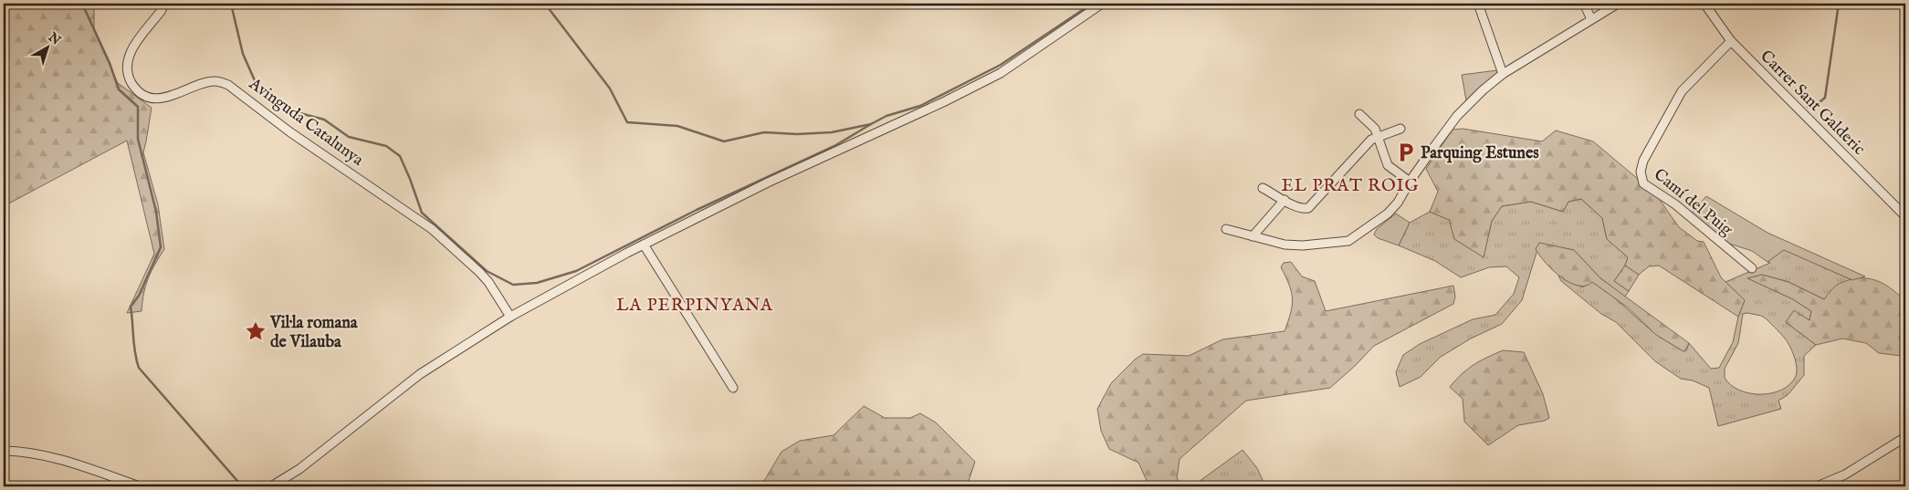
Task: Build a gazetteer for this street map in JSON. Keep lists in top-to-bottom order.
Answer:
{
  "streets": {
    "street": ["Carrer Sant Galderic", "Avinguda Catalunya", "Camí del Puig"]
  },
  "crossings": [
    ["Carrer Sant Galderic", "Camí del Puig"]
  ],
  "districts": ["EL PRAT ROIG", "LA PERPINYANA"],
  "places": {
    "parking": ["Parquing Estunes"],
    "place": ["Vil·la romana de Vilauba"]
  },
  "north": "top right"
}
